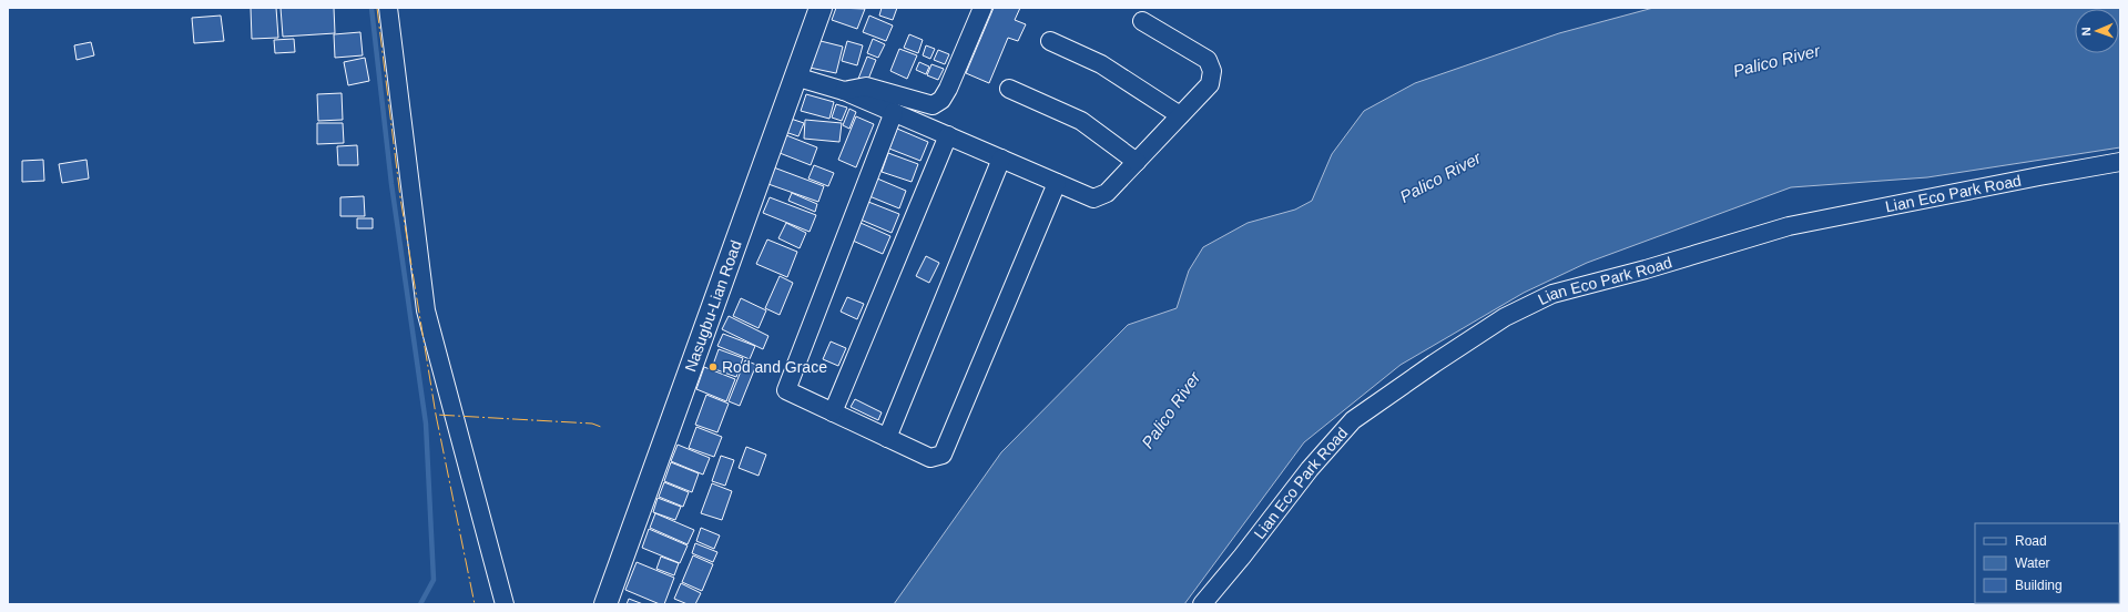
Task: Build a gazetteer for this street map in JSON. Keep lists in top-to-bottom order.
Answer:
{
  "streets": {
    "main road": ["Nasugbu-Lian Road"],
    "street": ["Lian Eco Park Road"]
  },
  "water": ["Palico River"],
  "places": ["Rod and Grace"],
  "legend": ["Road", "Water", "Building"],
  "north": "left"
}
